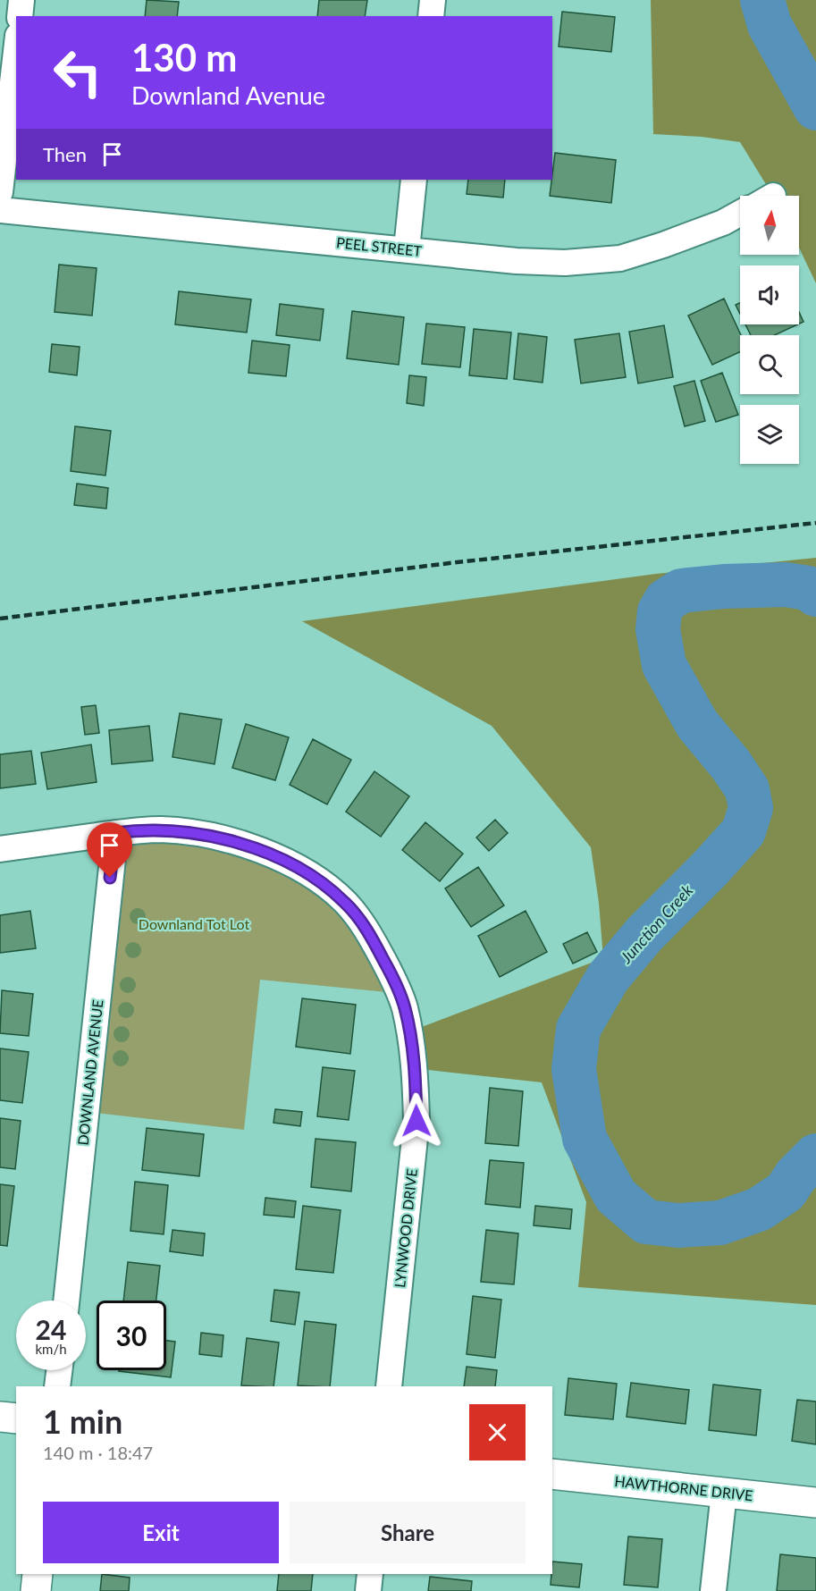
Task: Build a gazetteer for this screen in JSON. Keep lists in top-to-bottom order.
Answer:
{
  "streets": {
    "street": [
      "PEEL STREET",
      "DOWNLAND AVENUE",
      "LYNWOOD DRIVE",
      "HAWTHORNE DRIVE"
    ]
  },
  "crossings": [
    ["DOWNLAND AVENUE", "LYNWOOD DRIVE"]
  ],
  "water": ["Junction Creek"],
  "parks": ["Downland Tot Lot"],
  "north": "top",
  "page": {
    "turn": ["130 m", "Downland Avenue"],
    "then": "Then",
    "speed": "24 km/h",
    "limit": "30",
    "heading": ["1 min", "140 m · 18:47"],
    "buttons": ["Exit", "Share"]
  }
}
